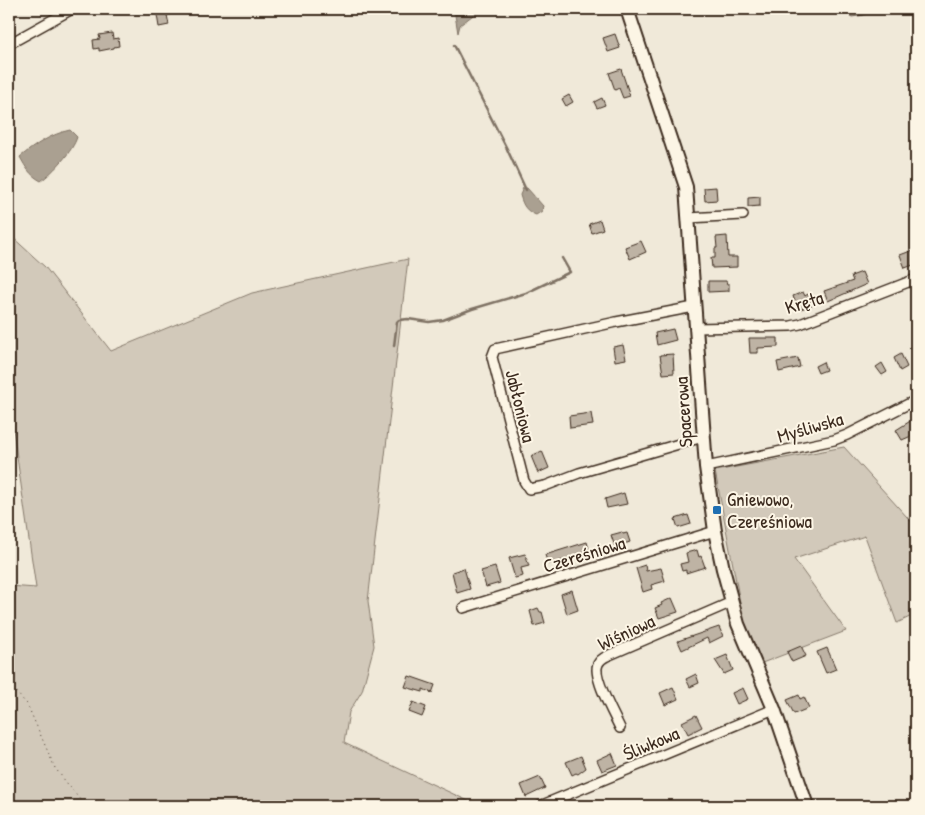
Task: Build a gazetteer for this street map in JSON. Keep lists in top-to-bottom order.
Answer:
{
  "streets": {
    "street": [
      "Kręta",
      "Jabłoniowa",
      "Spacerowa",
      "Myśliwska",
      "Czereśniowa",
      "Wiśniowa",
      "Śliwkowa"
    ]
  },
  "crossings": [
    ["Kręta", "Spacerowa"],
    ["Jabłoniowa", "Spacerowa"],
    ["Spacerowa", "Myśliwska"],
    ["Spacerowa", "Czereśniowa"],
    ["Spacerowa", "Wiśniowa"],
    ["Spacerowa", "Śliwkowa"]
  ],
  "places": {
    "transit": ["Gniewowo, Czereśniowa"]
  }
}
